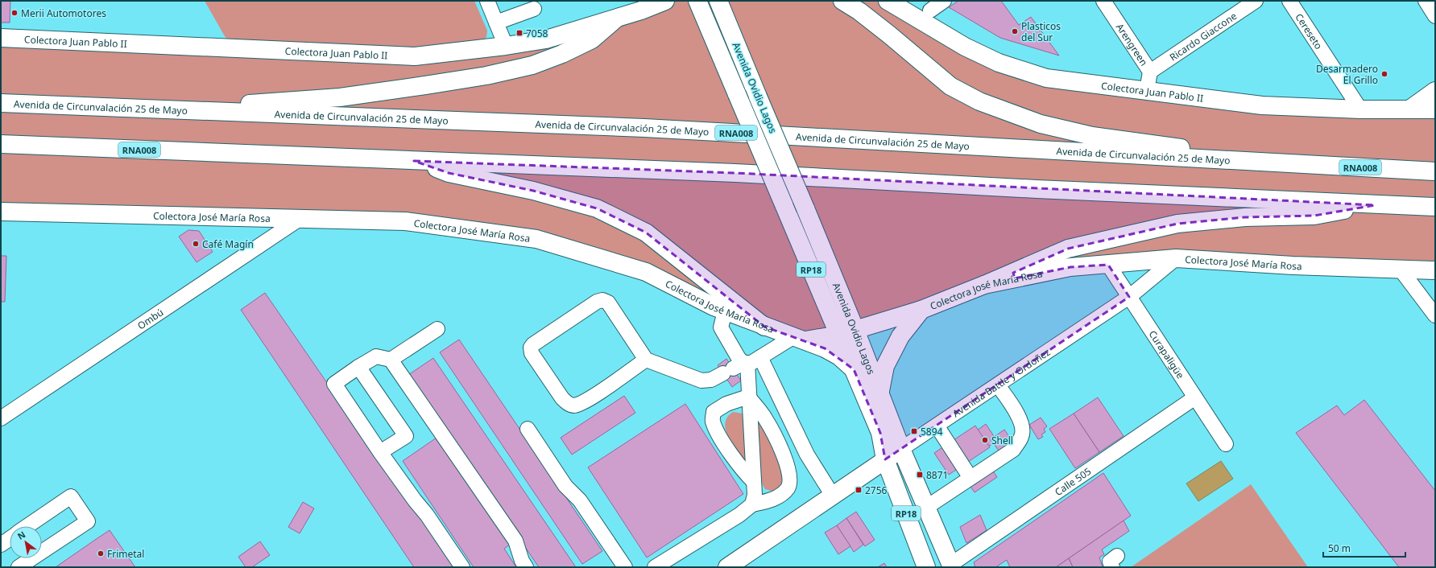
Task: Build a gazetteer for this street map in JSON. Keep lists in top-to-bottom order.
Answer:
{
  "streets": {
    "main road": [
      "Colectora Juan Pablo II",
      "Avenida Ovidio Lagos",
      "Avenida de Circunvalación 25 de Mayo",
      "RNA008",
      "Colectora José María Rosa",
      "RP18",
      "Avenida Battle y Ordoñez"
    ],
    "street": [
      "Cereseto",
      "Ricardo Giaccone",
      "Arengreen",
      "Ombú",
      "Curapaligüe",
      "Calle 505"
    ]
  },
  "crossings": [
    ["Cereseto", "Colectora Juan Pablo II"],
    ["Ricardo Giaccone", "Arengreen"],
    ["Colectora Juan Pablo II", "Arengreen"],
    ["Avenida Ovidio Lagos", "Colectora José María Rosa"],
    ["Avenida Ovidio Lagos", "RP18"],
    ["Avenida Ovidio Lagos", "Avenida Battle y Ordoñez"],
    ["Avenida Ovidio Lagos", "Calle 505"],
    ["Colectora José María Rosa", "RP18"],
    ["Colectora José María Rosa", "Ombú"],
    ["Colectora José María Rosa", "Curapaligüe"],
    ["Colectora José María Rosa", "Avenida Battle y Ordoñez"],
    ["Curapaligüe", "Avenida Battle y Ordoñez"],
    ["Curapaligüe", "Calle 505"]
  ],
  "places": {
    "other": [
      "Merii Automotores",
      "Plasticos del Sur",
      "Desarmadero El Grillo",
      "Café Magín",
      "Shell",
      "Frimetal"
    ],
    "transit": [
      "7058",
      "5894",
      "8871",
      "2756"
    ]
  },
  "scale_bar": "50 m",
  "north": "top left"
}
